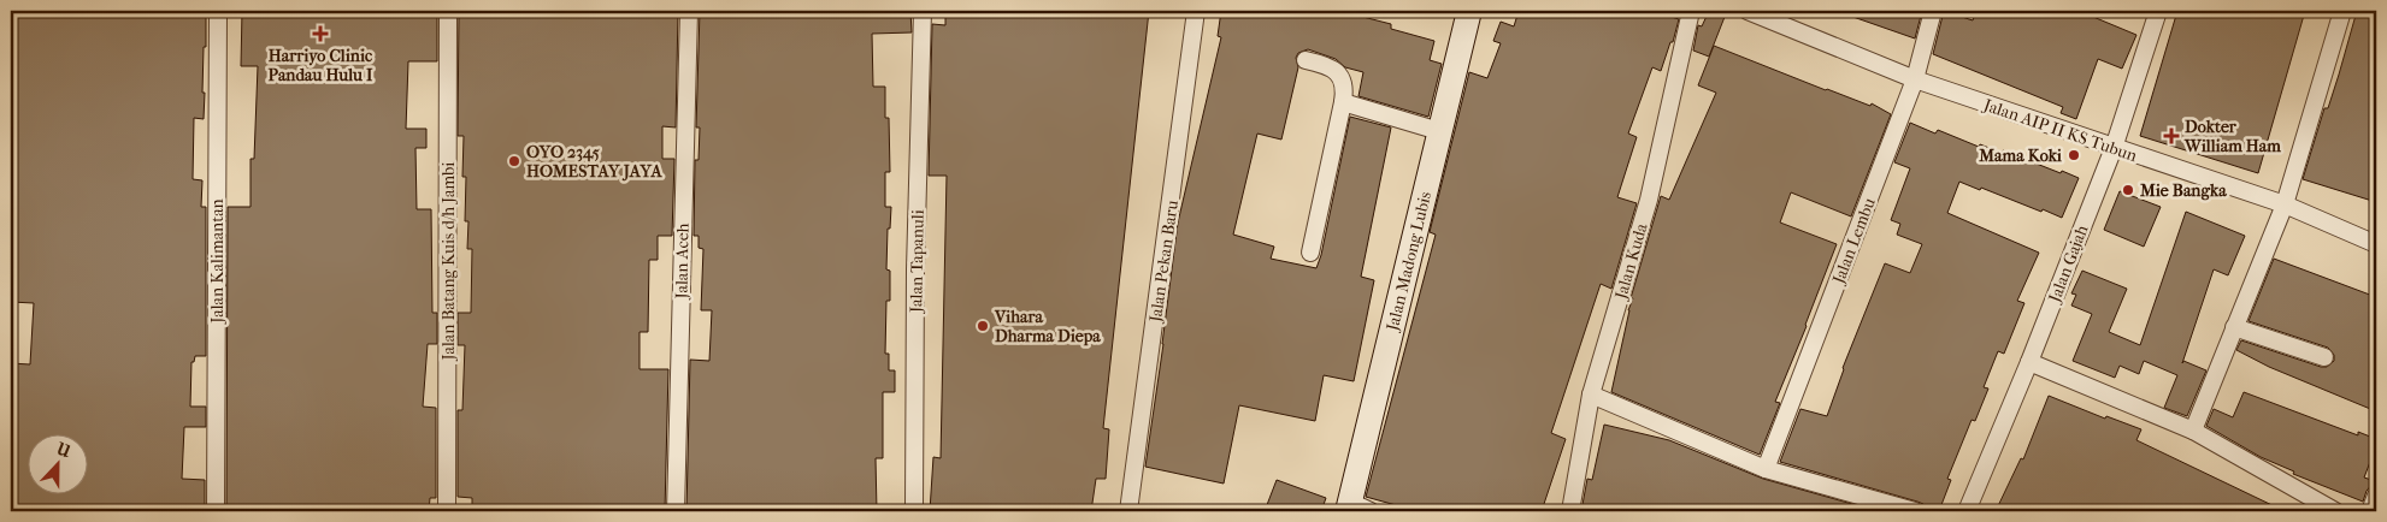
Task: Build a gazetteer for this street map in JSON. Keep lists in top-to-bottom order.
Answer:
{
  "streets": {
    "street": [
      "Jalan AIP II KS Tubun",
      "Jalan Lembu",
      "Jalan Kalimantan",
      "Jalan Batang Kuis d/h Jambi",
      "Jalan Aceh",
      "Jalan Tapanuli",
      "Jalan Pekan Baru",
      "Jalan Madong Lubis",
      "Jalan Kuda",
      "Jalan Gajah"
    ]
  },
  "crossings": [
    ["Jalan AIP II KS Tubun", "Jalan Lembu"],
    ["Jalan AIP II KS Tubun", "Jalan Gajah"]
  ],
  "places": {
    "health": ["Harriyo Clinic Pandau Hulu I", "Dokter William Ham"],
    "other": [
      "Mama Koki",
      "OYO 2345 HOMESTAY JAYA",
      "Mie Bangka",
      "Vihara Dharma Diepa"
    ]
  },
  "north": "top"
}
